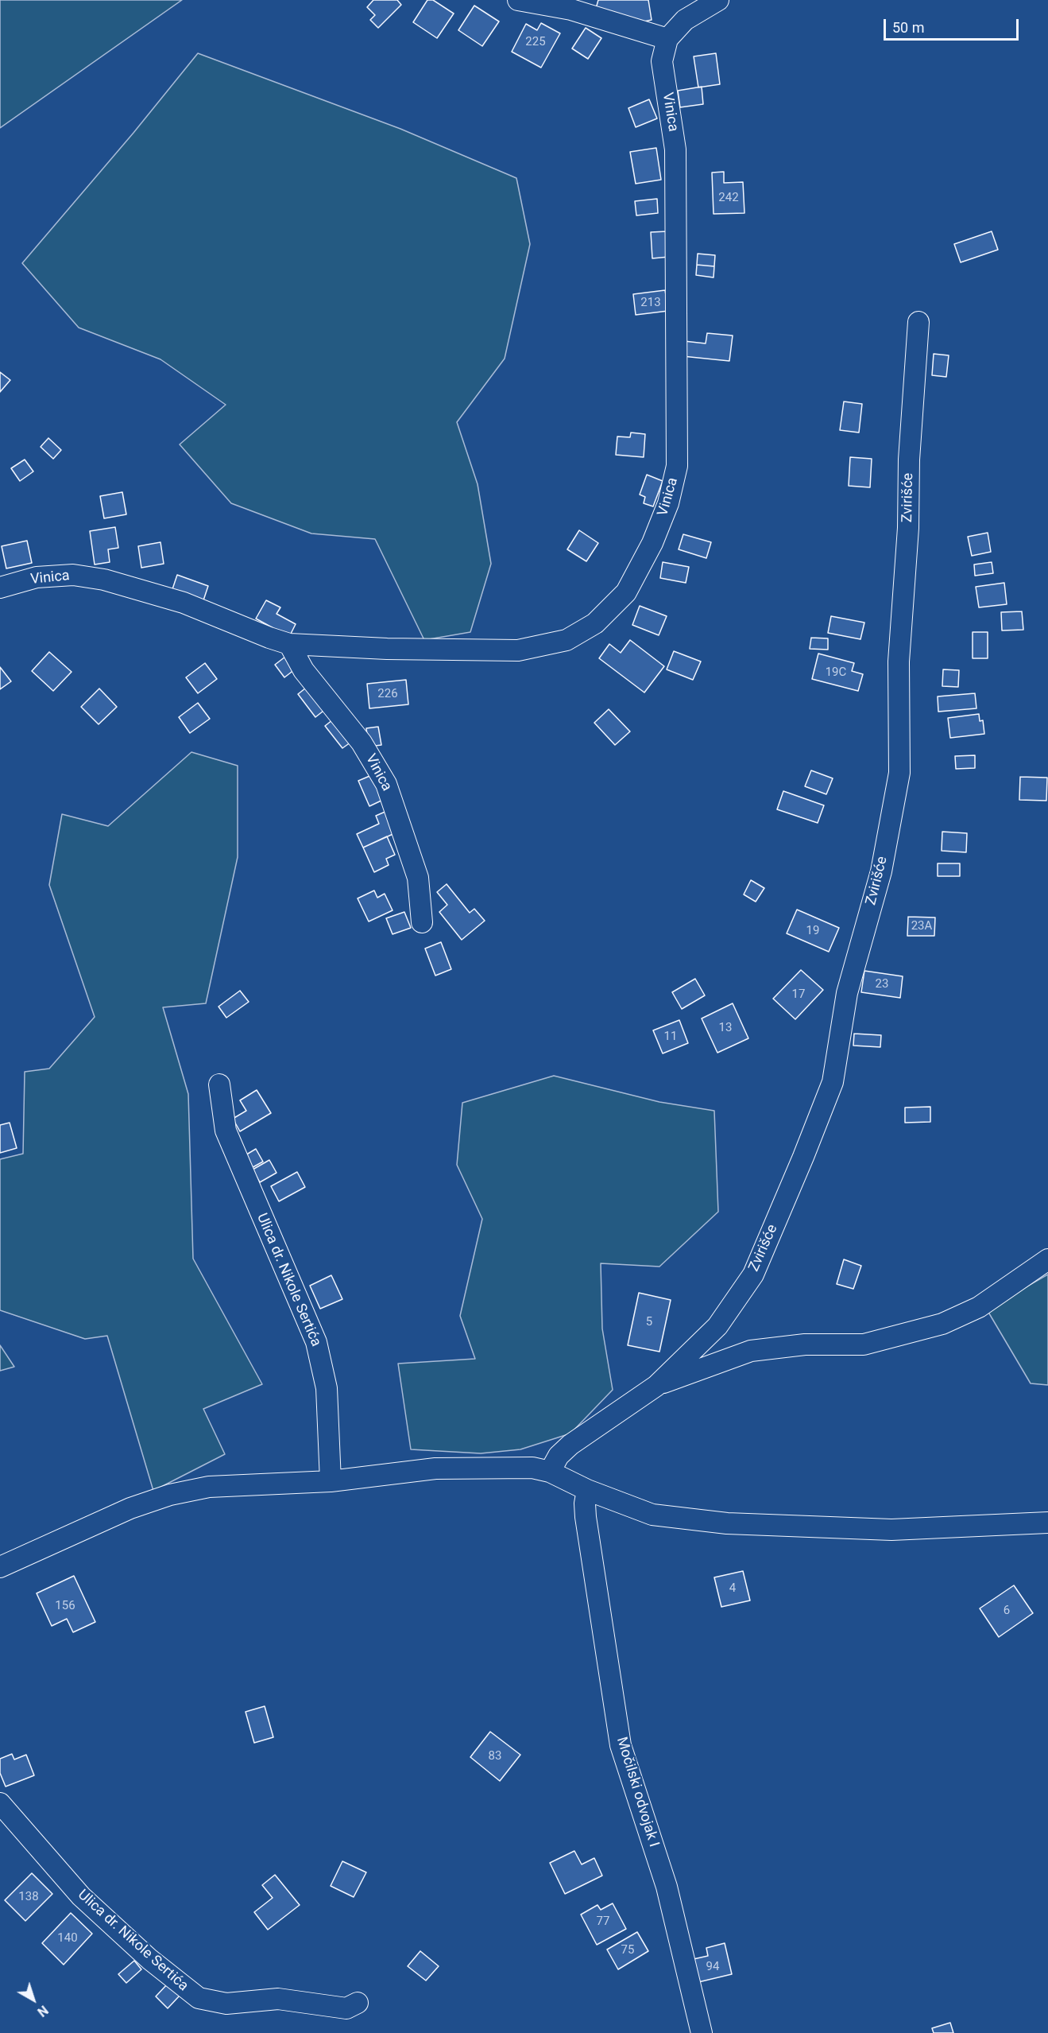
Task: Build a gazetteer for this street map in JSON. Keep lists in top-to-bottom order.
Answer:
{
  "streets": {
    "street": [
      "Vinica",
      "Zvirišće",
      "Ulica dr. Nikole Sertića",
      "Močilski odvojak I"
    ]
  },
  "house_numbers": [
    "225",
    "242",
    "213",
    "19C",
    "226",
    "23A",
    "19",
    "23",
    "17",
    "13",
    "11",
    "5",
    "4",
    "156",
    "6",
    "83",
    "138",
    "77",
    "140",
    "75",
    "94"
  ],
  "scale_bar": "50 m",
  "north": "bottom right"
}
